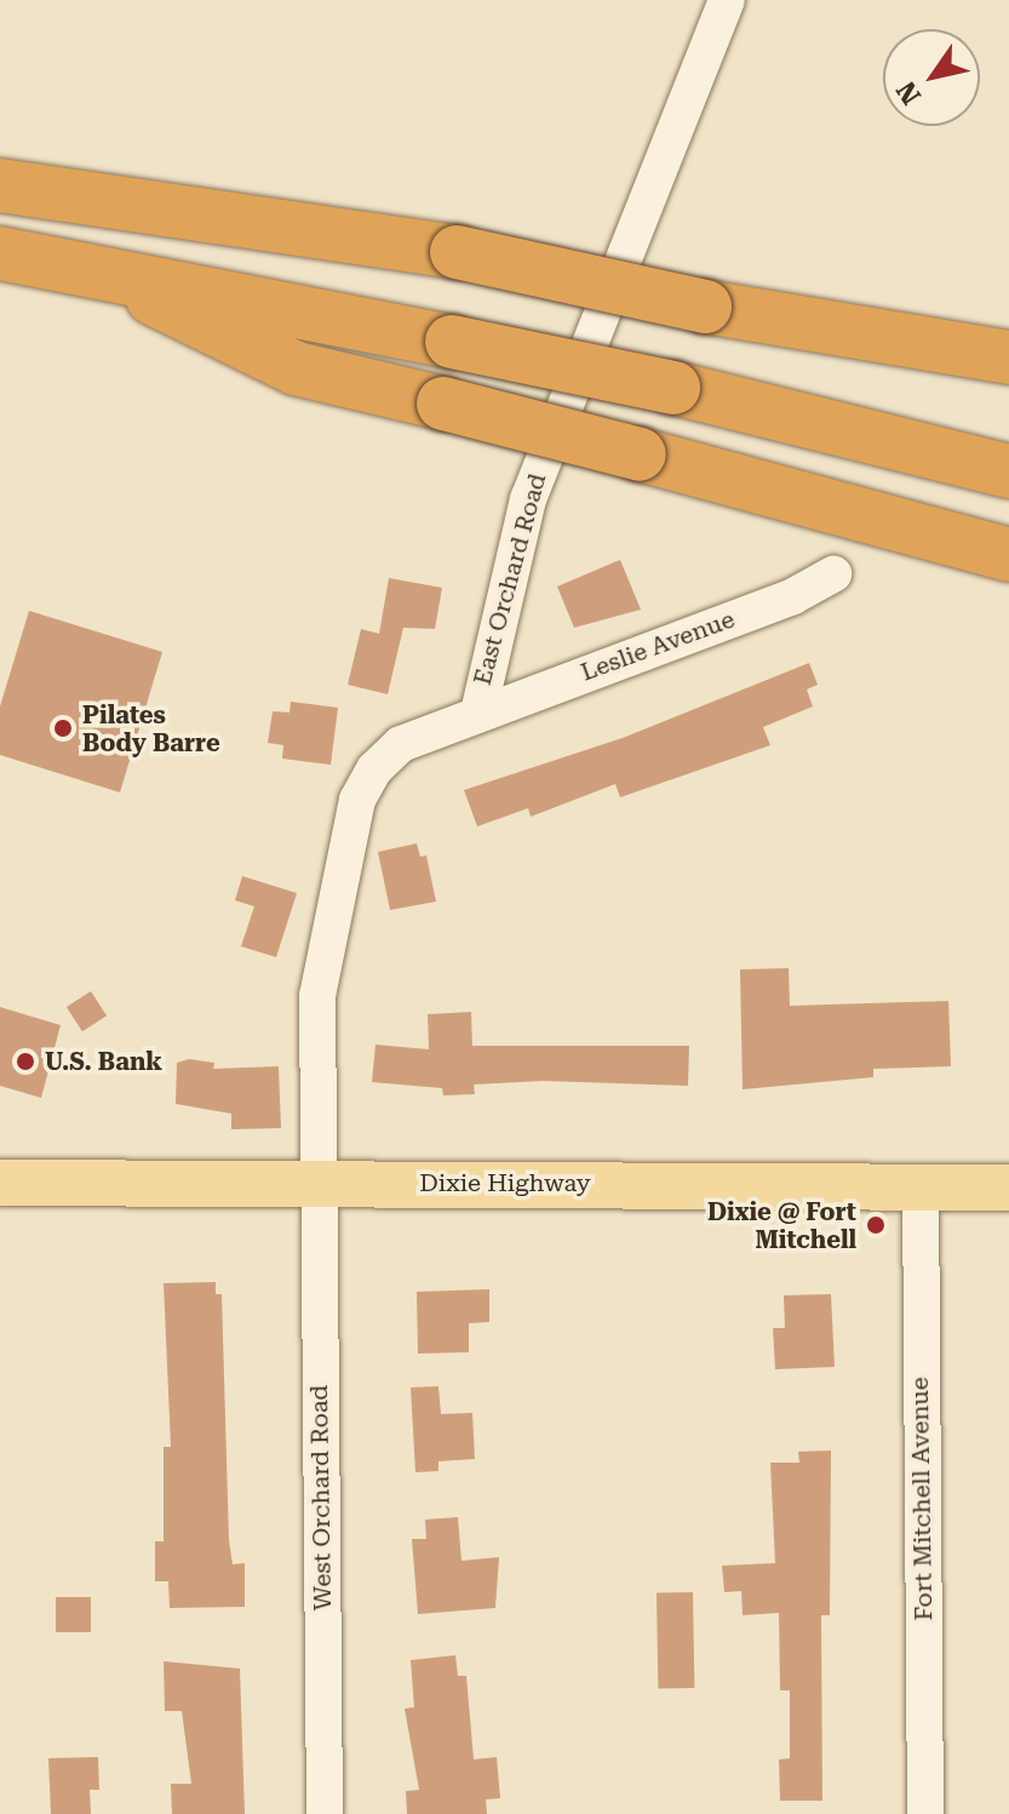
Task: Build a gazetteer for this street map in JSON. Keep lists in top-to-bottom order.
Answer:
{
  "streets": {
    "main road": ["Dixie Highway"],
    "street": [
      "East Orchard Road",
      "Leslie Avenue",
      "West Orchard Road",
      "Fort Mitchell Avenue"
    ]
  },
  "crossings": [
    ["East Orchard Road", "Leslie Avenue"],
    ["East Orchard Road", "Dixie Highway"],
    ["East Orchard Road", "West Orchard Road"],
    ["Dixie Highway", "West Orchard Road"],
    ["Dixie Highway", "Fort Mitchell Avenue"]
  ],
  "places": ["Pilates Body Barre", "U.S. Bank", "Dixie @ Fort Mitchell"],
  "north": "bottom left"
}
